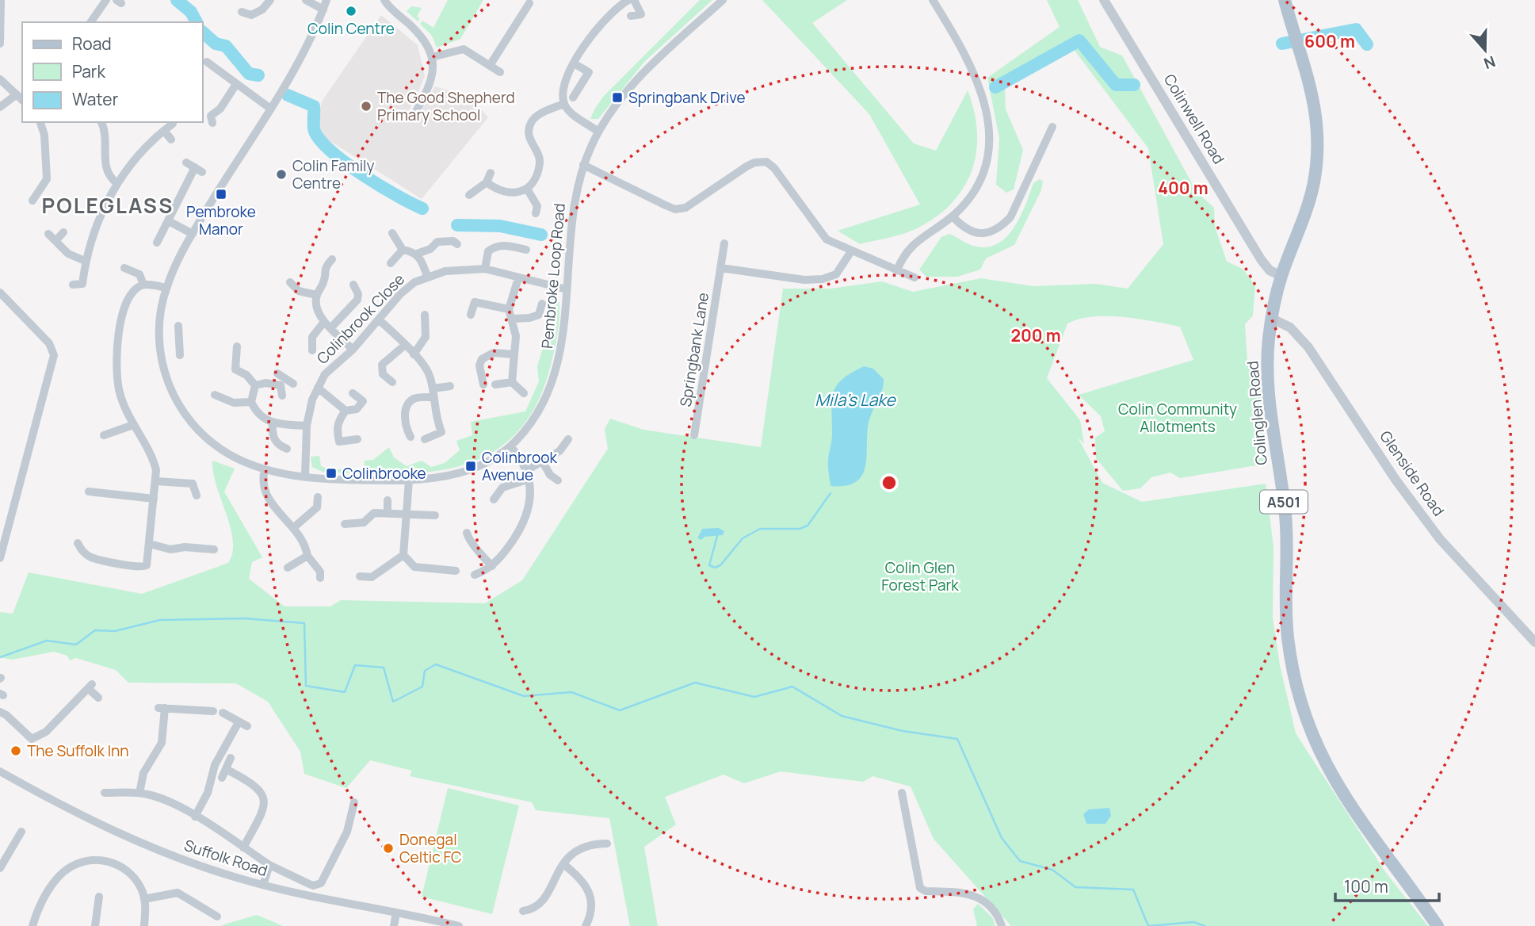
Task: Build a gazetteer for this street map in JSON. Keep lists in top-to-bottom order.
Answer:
{
  "streets": {
    "main road": ["Colinglen Road", "A501"],
    "street": [
      "Colinwell Road",
      "Pembroke Loop Road",
      "Colinbrook Close",
      "Springbank Lane",
      "Glenside Road",
      "Suffolk Road"
    ]
  },
  "crossings": [
    ["Colinwell Road", "Colinglen Road"],
    ["Pembroke Loop Road", "Colinbrook Close"],
    ["Colinglen Road", "Glenside Road"]
  ],
  "districts": ["POLEGLASS"],
  "water": ["Mila's Lake"],
  "parks": ["Colin Community Allotments", "Colin Glen Forest Park"],
  "places": {
    "other": [
      "Colin Centre",
      "The Good Shepherd Primary School",
      "Colin Family Centre",
      "The Suffolk Inn",
      "Donegal Celtic FC"
    ],
    "transit": [
      "Springbank Drive",
      "Pembroke Manor",
      "Colinbrook Avenue",
      "Colinbrooke"
    ]
  },
  "legend": ["Road", "Park", "Water"],
  "scale_bar": "100 m",
  "north": "bottom",
  "rings": ["600 m", "400 m", "200 m"]
}
